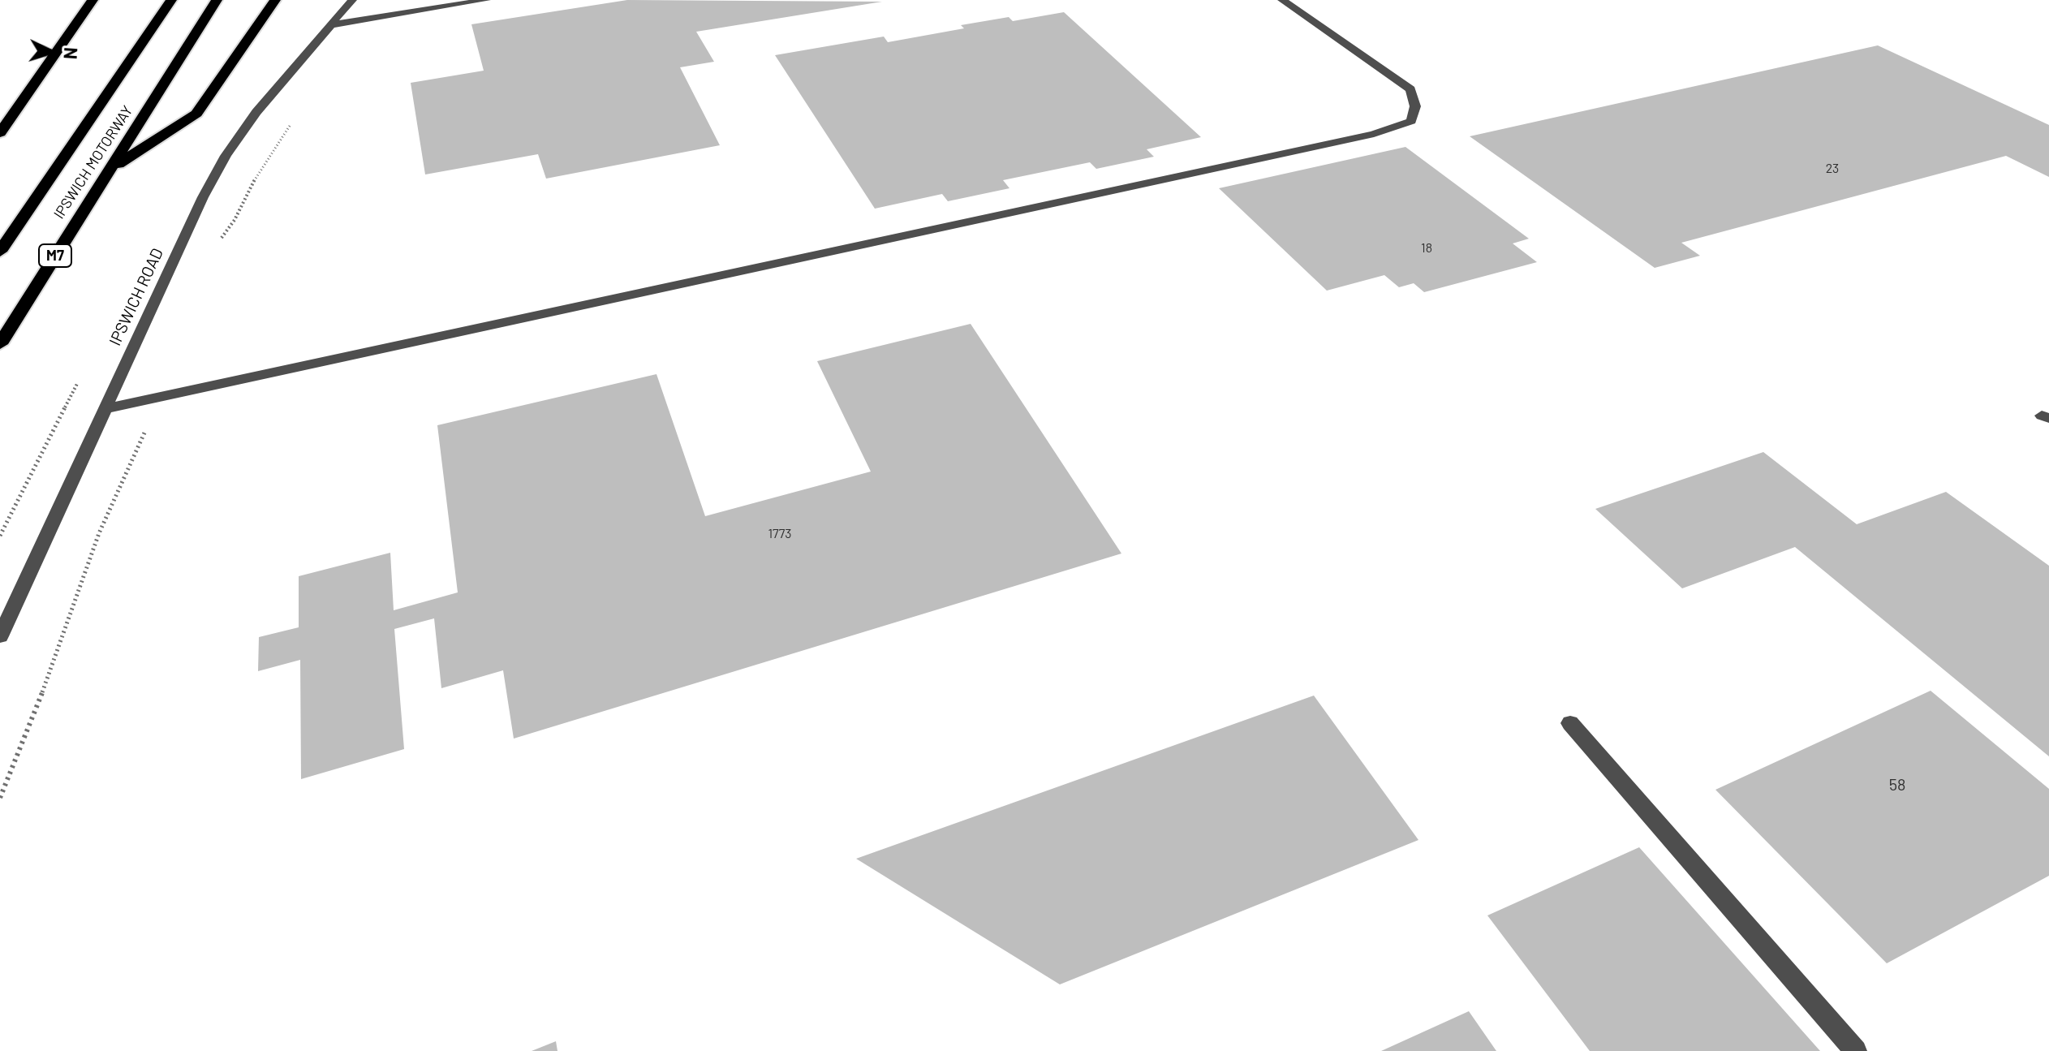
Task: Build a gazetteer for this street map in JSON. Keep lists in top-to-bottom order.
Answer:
{
  "streets": {
    "highway": ["IPSWICH MOTORWAY", "M7"],
    "street": ["IPSWICH ROAD"]
  },
  "house_numbers": [
    "23",
    "18",
    "1773",
    "58"
  ],
  "north": "right"
}
